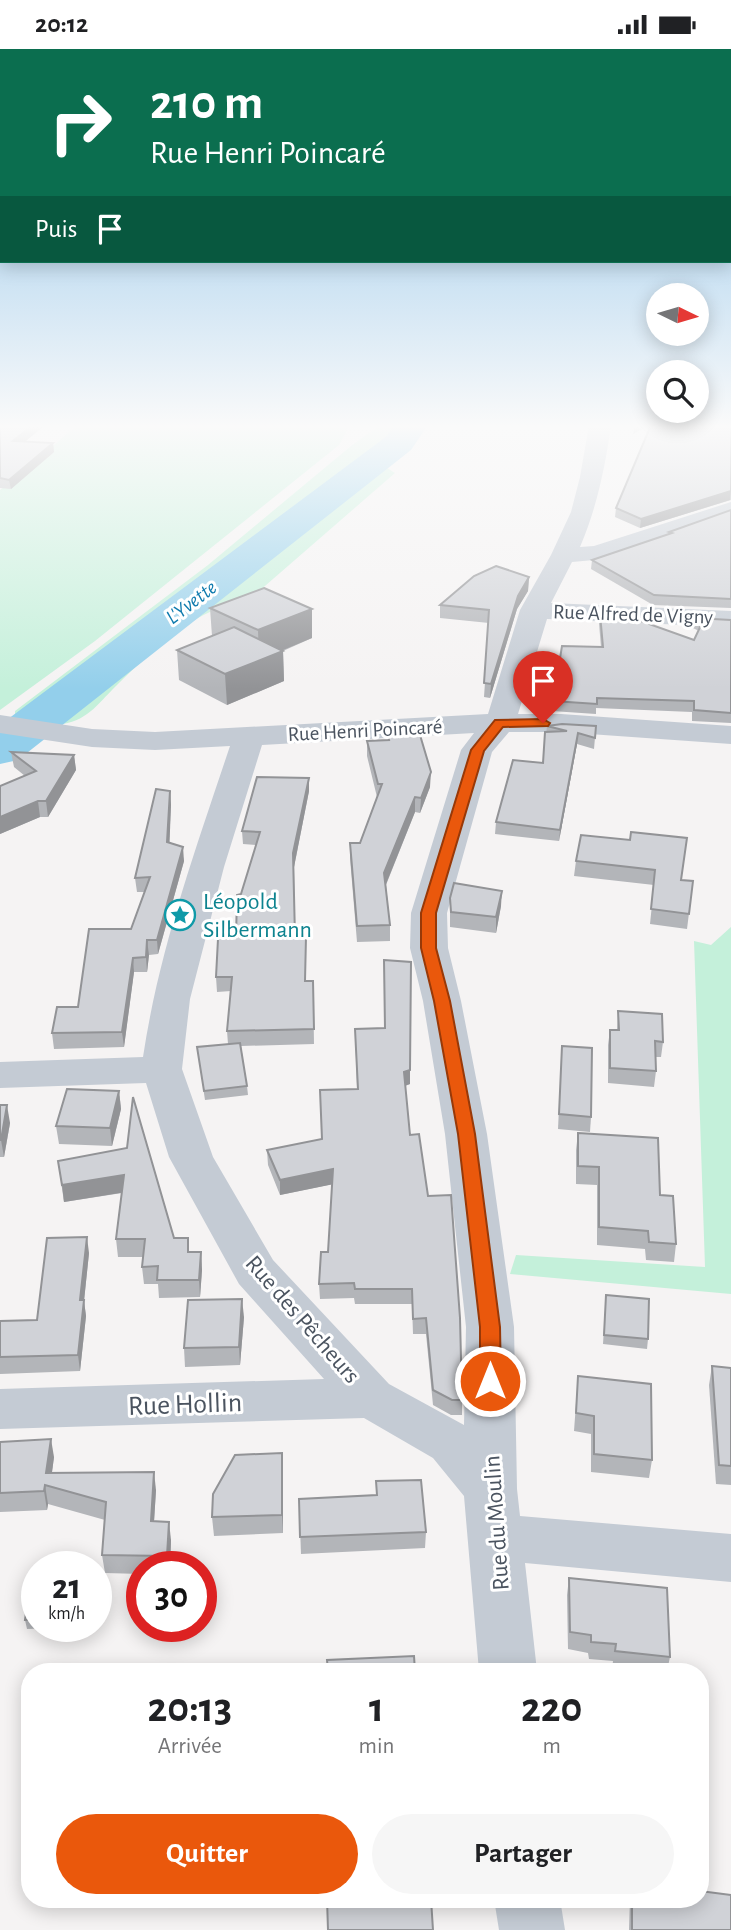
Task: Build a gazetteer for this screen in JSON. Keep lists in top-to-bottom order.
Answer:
{
  "streets": {
    "street": [
      "Rue Alfred de Vigny",
      "Rue Henri Poincaré",
      "Rue des Pêcheurs",
      "Rue Hollin",
      "Rue du Moulin"
    ]
  },
  "crossings": [
    ["Rue Henri Poincaré", "Rue des Pêcheurs"],
    ["Rue Henri Poincaré", "Rue du Moulin"],
    ["Rue des Pêcheurs", "Rue Hollin"],
    ["Rue des Pêcheurs", "Rue du Moulin"]
  ],
  "water": ["L'Yvette"],
  "places": {
    "place": ["Léopold Silbermann"]
  },
  "north": "right",
  "page": {
    "status": "20:12",
    "turn": ["210 m", "Rue Henri Poincaré"],
    "then": "Puis",
    "speed": "21 km/h",
    "limit": "30",
    "eta": [
      "20:13",
      "Arrivée",
      "1",
      "min",
      "220",
      "m"
    ],
    "buttons": ["Quitter", "Partager"]
  }
}
